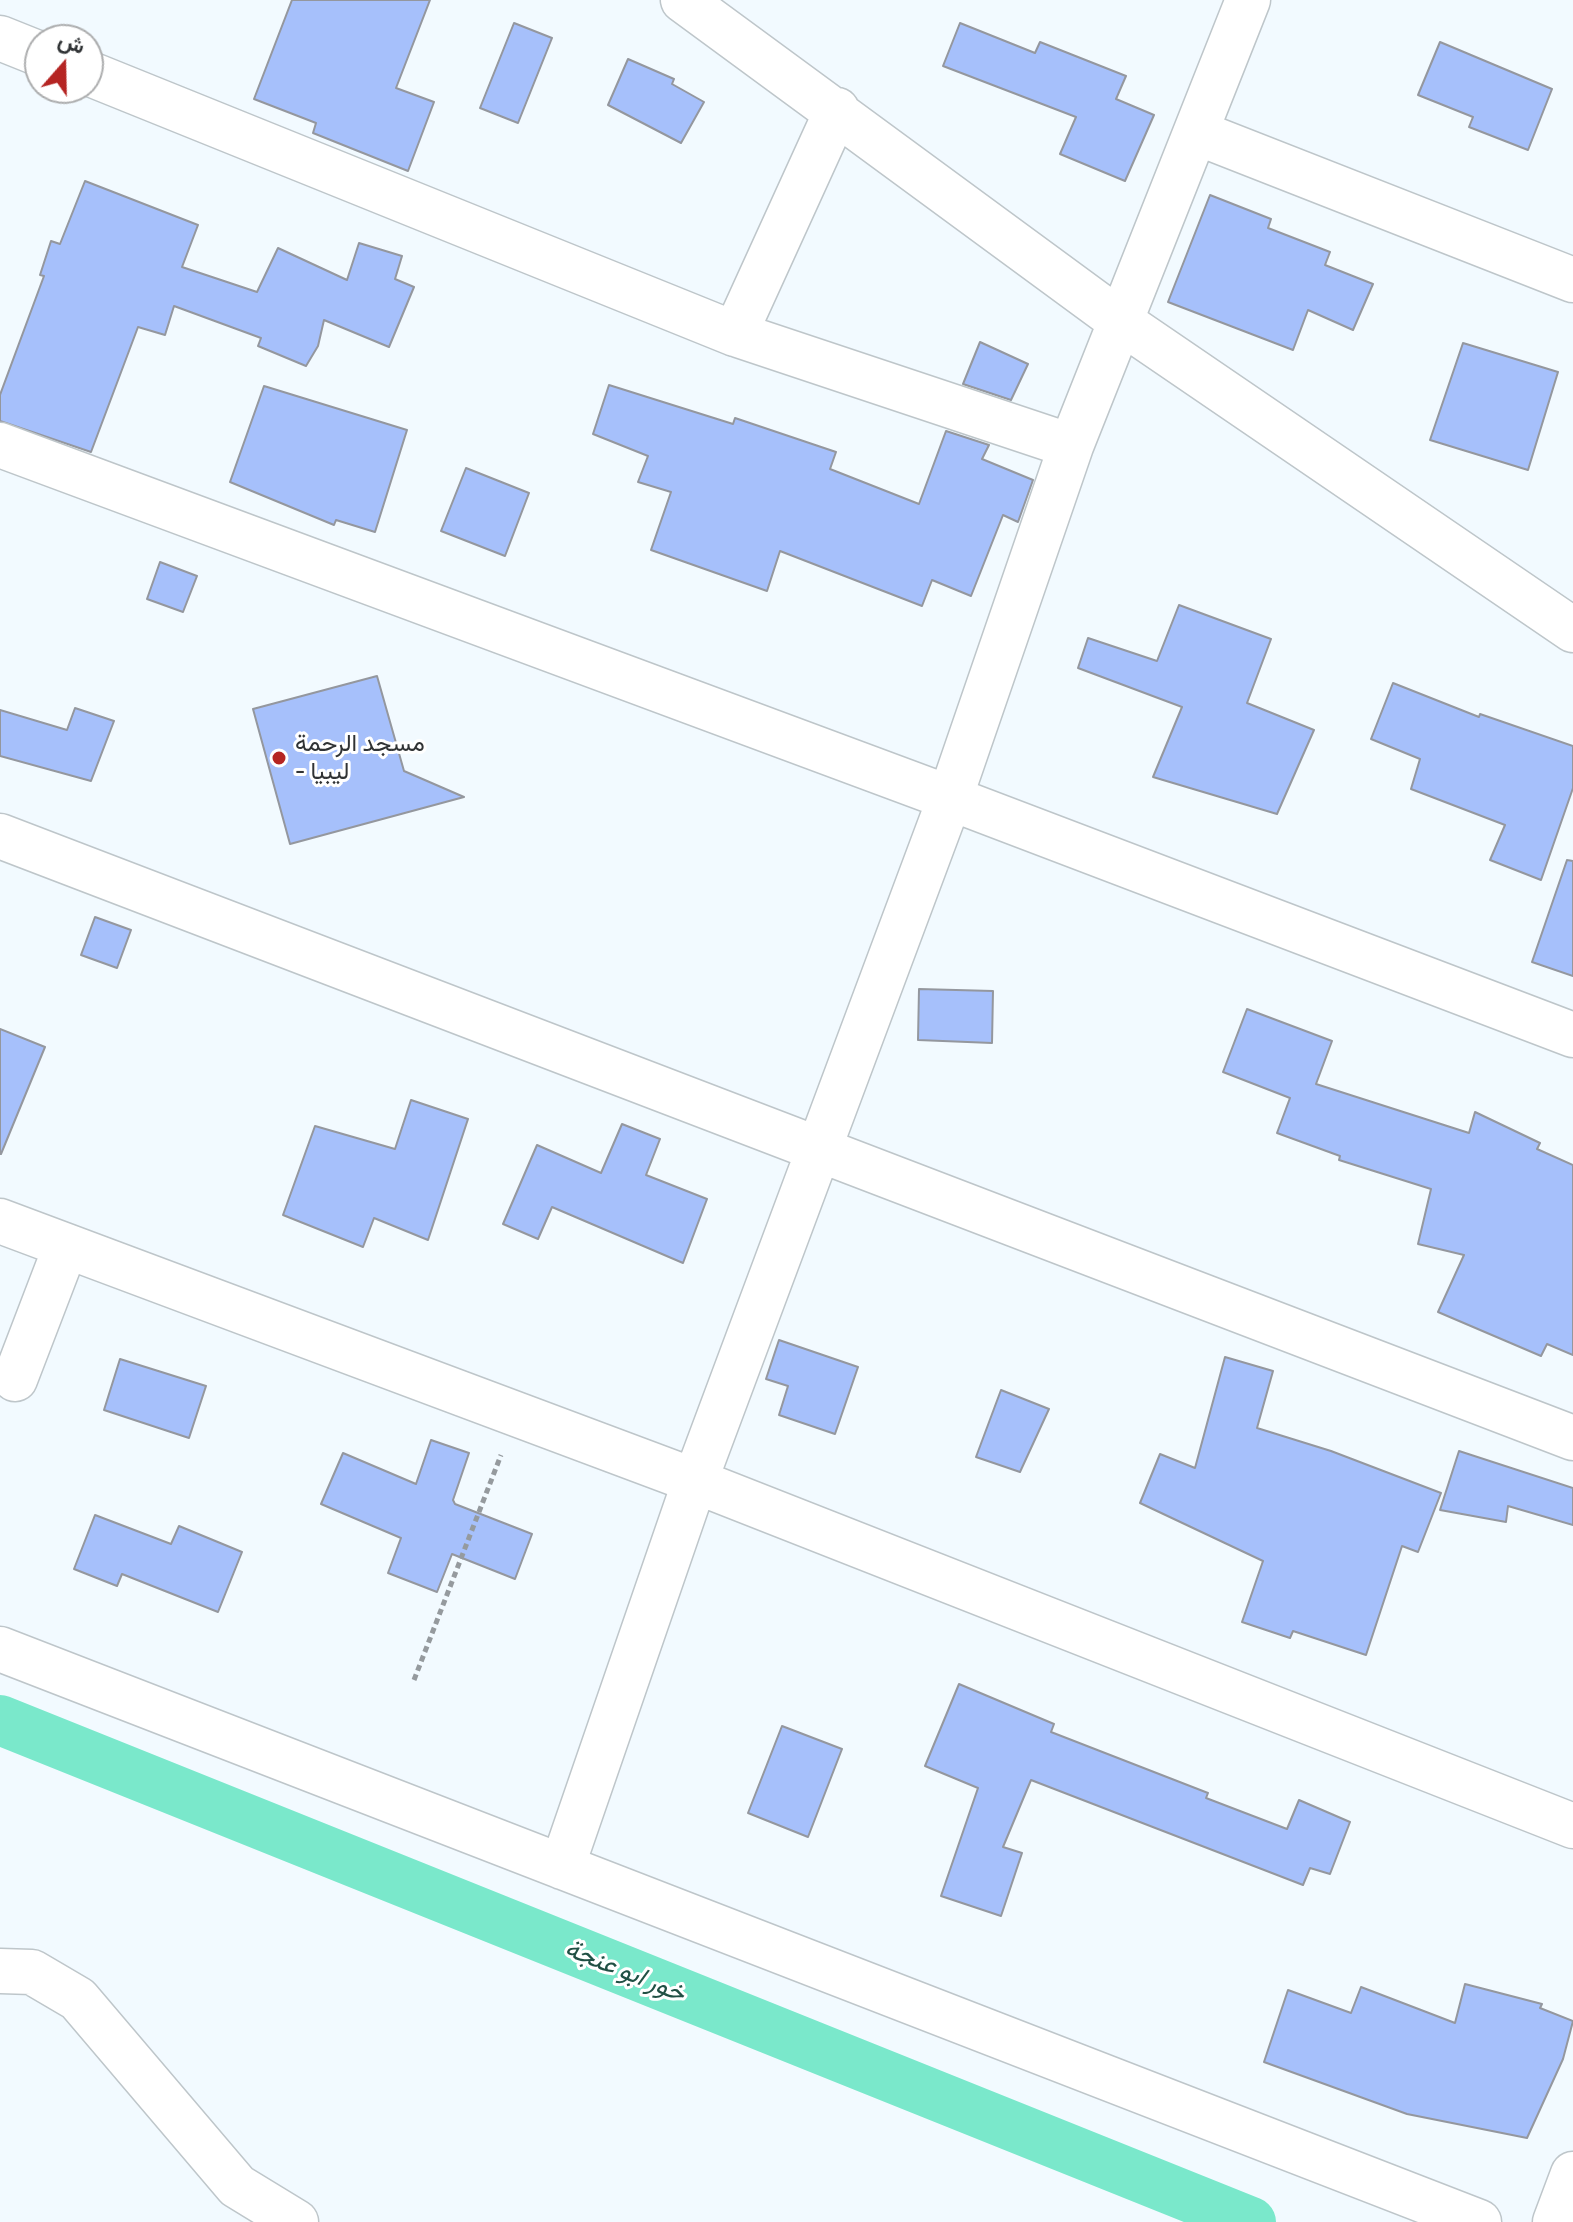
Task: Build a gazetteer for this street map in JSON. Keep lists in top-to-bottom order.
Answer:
{
  "water": ["خور ابو عنجة"],
  "places": ["مسجد الرحمة - ليبيا"],
  "north": "top"
}
